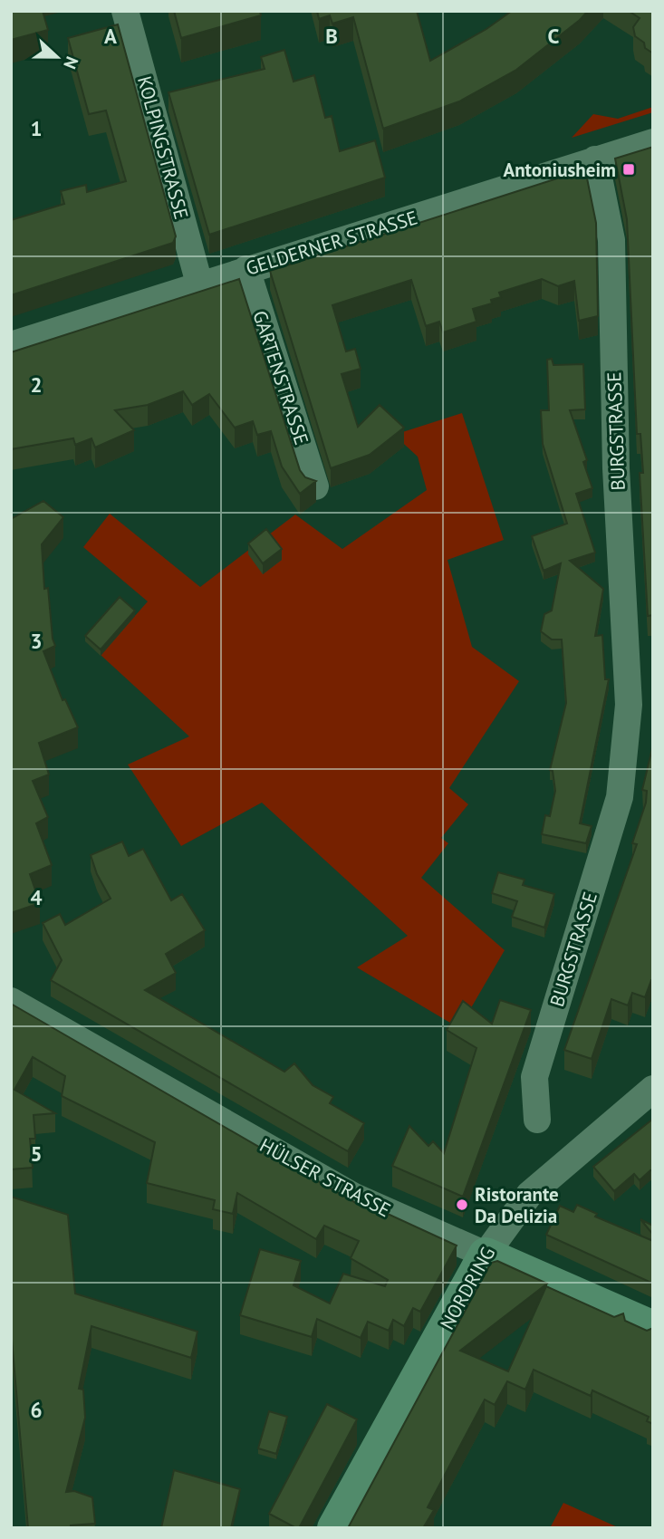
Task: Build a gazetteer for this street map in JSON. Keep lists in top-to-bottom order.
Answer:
{
  "streets": {
    "main road": ["HÜLSER STRASSE", "NORDRING"],
    "street": [
      "KOLPINGSTRASSE",
      "GELDERNER STRASSE",
      "GARTENSTRASSE",
      "BURGSTRASSE"
    ]
  },
  "crossings": [
    ["KOLPINGSTRASSE", "GELDERNER STRASSE"],
    ["GELDERNER STRASSE", "GARTENSTRASSE"],
    ["GELDERNER STRASSE", "BURGSTRASSE"],
    ["HÜLSER STRASSE", "NORDRING"]
  ],
  "places": {
    "transit": ["Antoniusheim"],
    "other": ["Ristorante Da Delizia"]
  },
  "north": "right",
  "grid": {
    "columns": ["A", "B", "C"],
    "rows": [
      "1",
      "2",
      "3",
      "4",
      "5",
      "6"
    ]
  }
}
